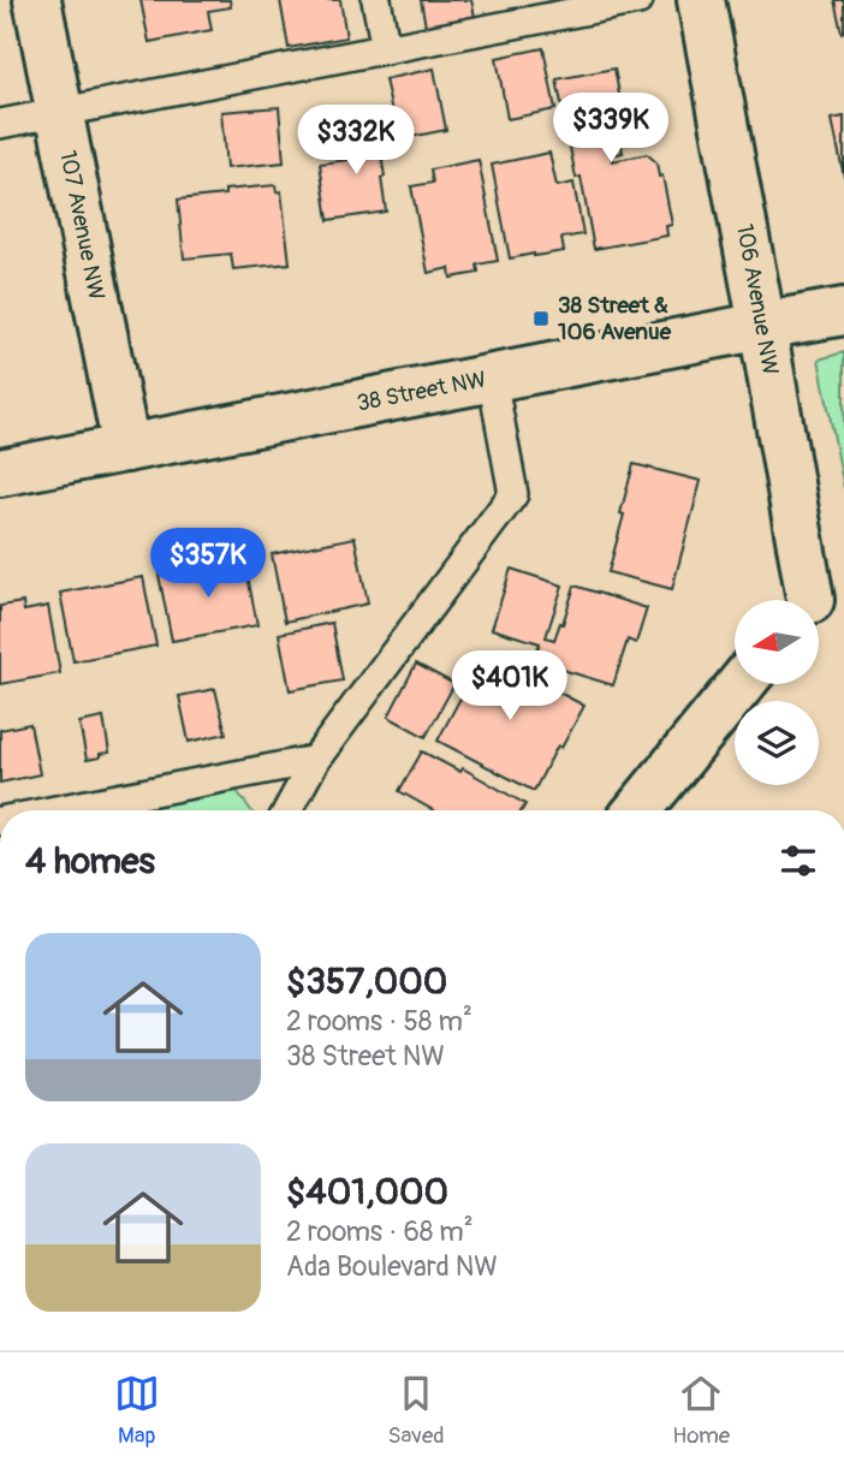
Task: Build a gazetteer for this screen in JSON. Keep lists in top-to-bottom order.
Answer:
{
  "streets": {
    "street": ["107 Avenue NW", "106 Avenue NW", "38 Street NW"]
  },
  "crossings": [
    ["107 Avenue NW", "38 Street NW"],
    ["106 Avenue NW", "38 Street NW"]
  ],
  "places": {
    "transit": ["38 Street & 106 Avenue"]
  },
  "north": "left",
  "page": {
    "price": [
      "$339K",
      "$332K",
      "$357K",
      "$401K"
    ],
    "heading": "4 homes",
    "list": [
      {
        "name": "$357,000",
        "note": "2 rooms · 58 m² · 38 Street NW"
      },
      {
        "name": "$401,000",
        "note": "2 rooms · 68 m² · Ada Boulevard NW"
      }
    ],
    "tabs": ["Map", "Saved", "Home"]
  }
}
